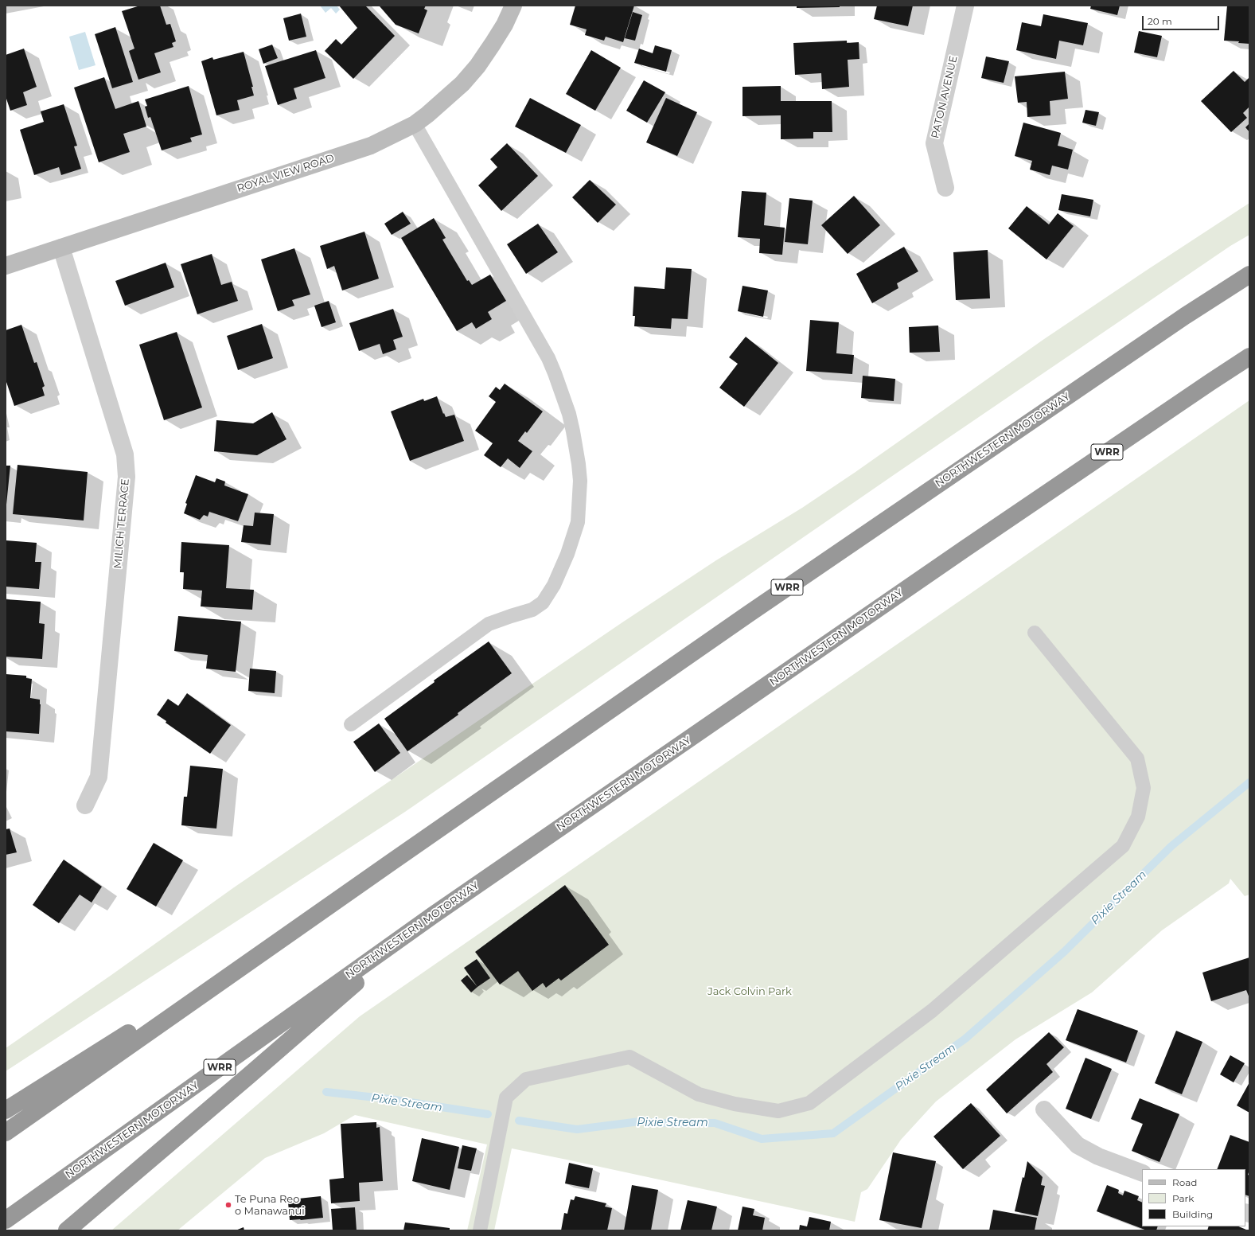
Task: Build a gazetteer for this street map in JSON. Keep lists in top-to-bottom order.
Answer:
{
  "streets": {
    "highway": ["NORTHWESTERN MOTORWAY", "WRR"],
    "street": ["PATON AVENUE", "ROYAL VIEW ROAD", "MILICH TERRACE"]
  },
  "crossings": [
    ["ROYAL VIEW ROAD", "MILICH TERRACE"]
  ],
  "water": ["Pixie Stream"],
  "parks": ["Jack Colvin Park"],
  "places": ["Te Puna Reo o Manawanui"],
  "legend": ["Road", "Park", "Building"],
  "scale_bar": "20 m"
}
